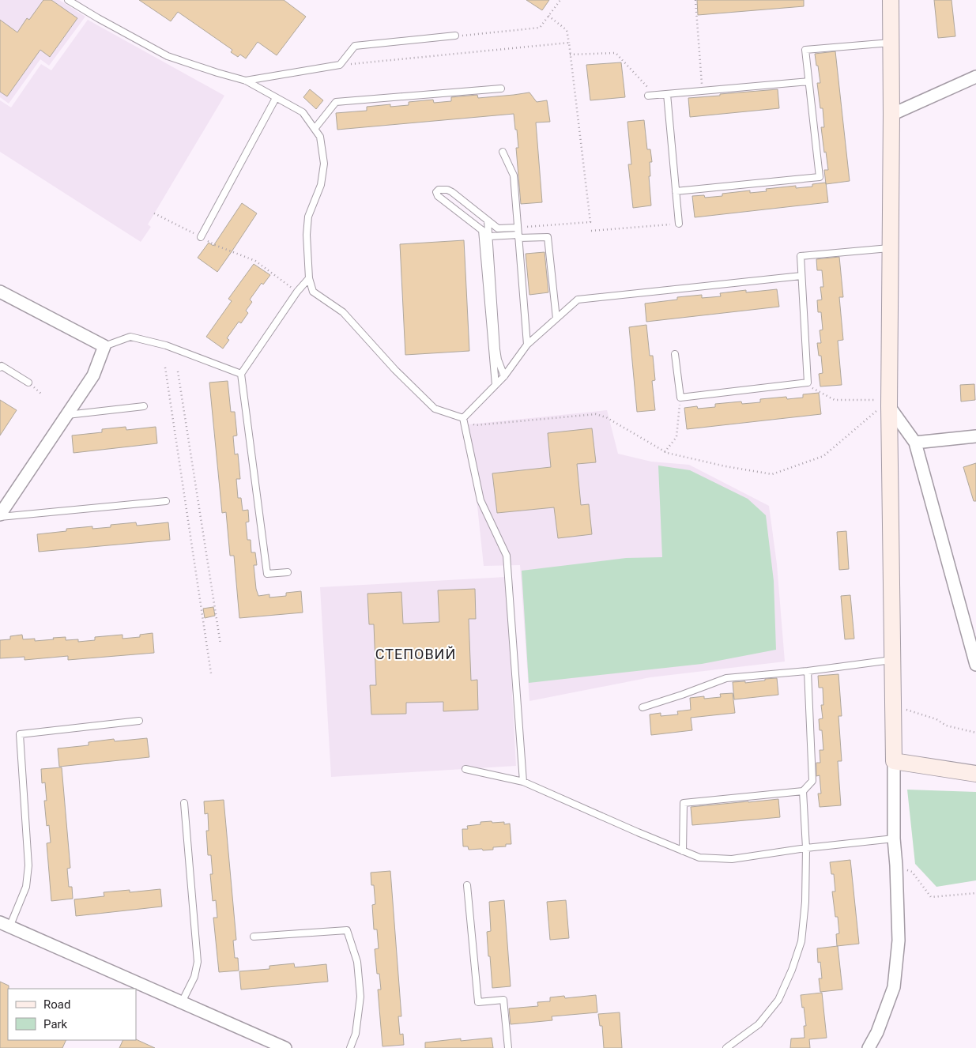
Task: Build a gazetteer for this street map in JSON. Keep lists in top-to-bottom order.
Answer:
{
  "districts": ["СТЕПОВИЙ"],
  "legend": ["Road", "Park"]
}
